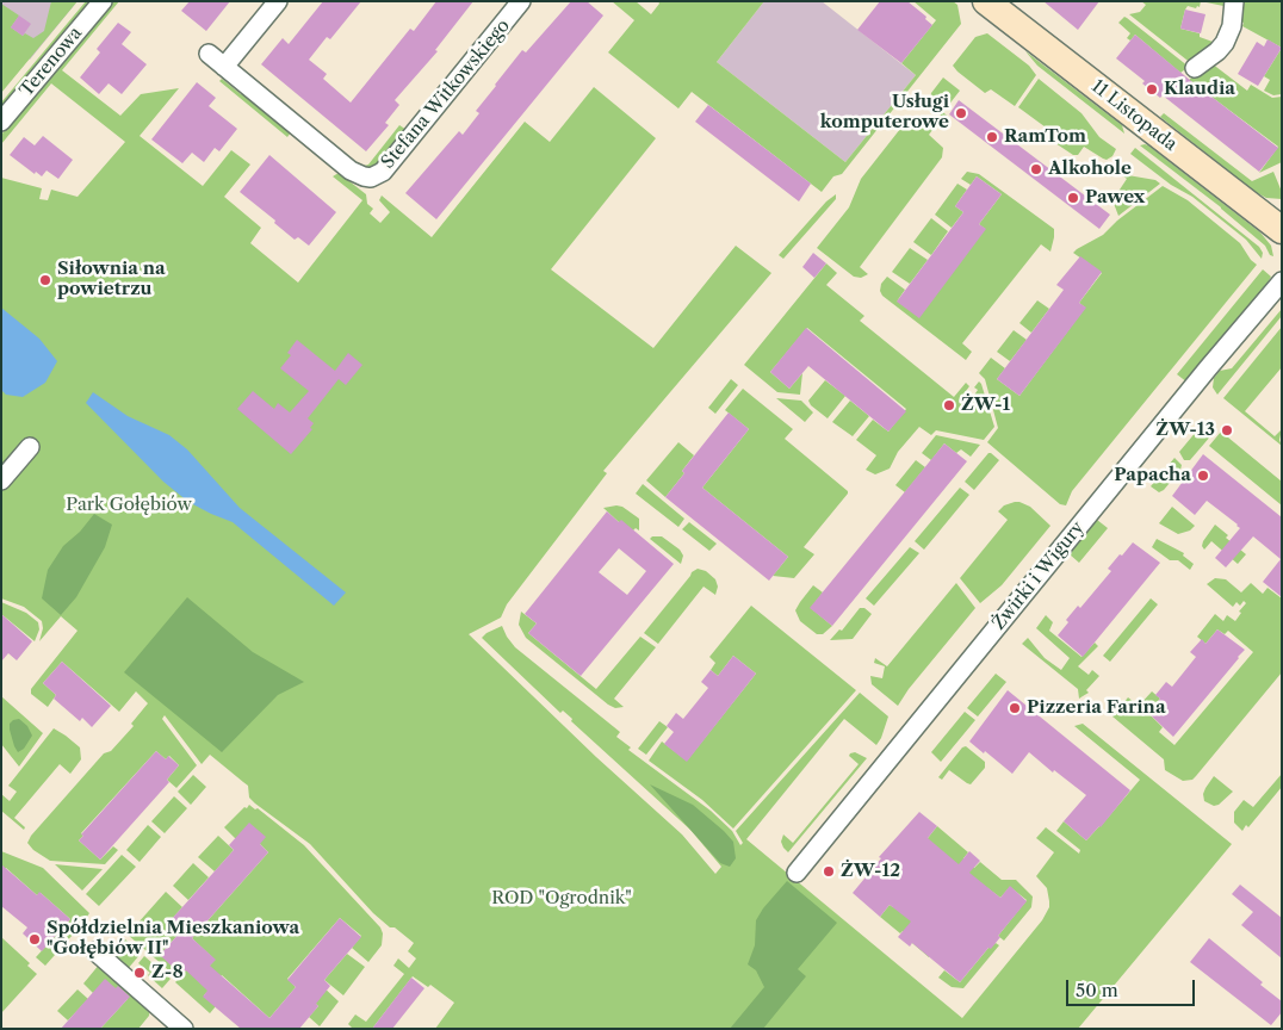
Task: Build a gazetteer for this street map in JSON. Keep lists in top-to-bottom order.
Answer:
{
  "streets": {
    "main road": ["11 Listopada"],
    "street": ["Terenowa", "Stefana Witkowskiego", "Żwirki i Wigury"]
  },
  "parks": ["Park Gołębiów", "ROD \"Ogrodnik\""],
  "places": [
    "Klaudia",
    "Usługi komputerowe",
    "RamTom",
    "Alkohole",
    "Pawex",
    "Siłownia na powietrzu",
    "ŻW-1",
    "ŻW-13",
    "Papacha",
    "Pizzeria Farina",
    "ŻW-12",
    "Spółdzielnia Mieszkaniowa \"Gołębiów II\"",
    "Z-8"
  ],
  "scale_bar": "50 m"
}
